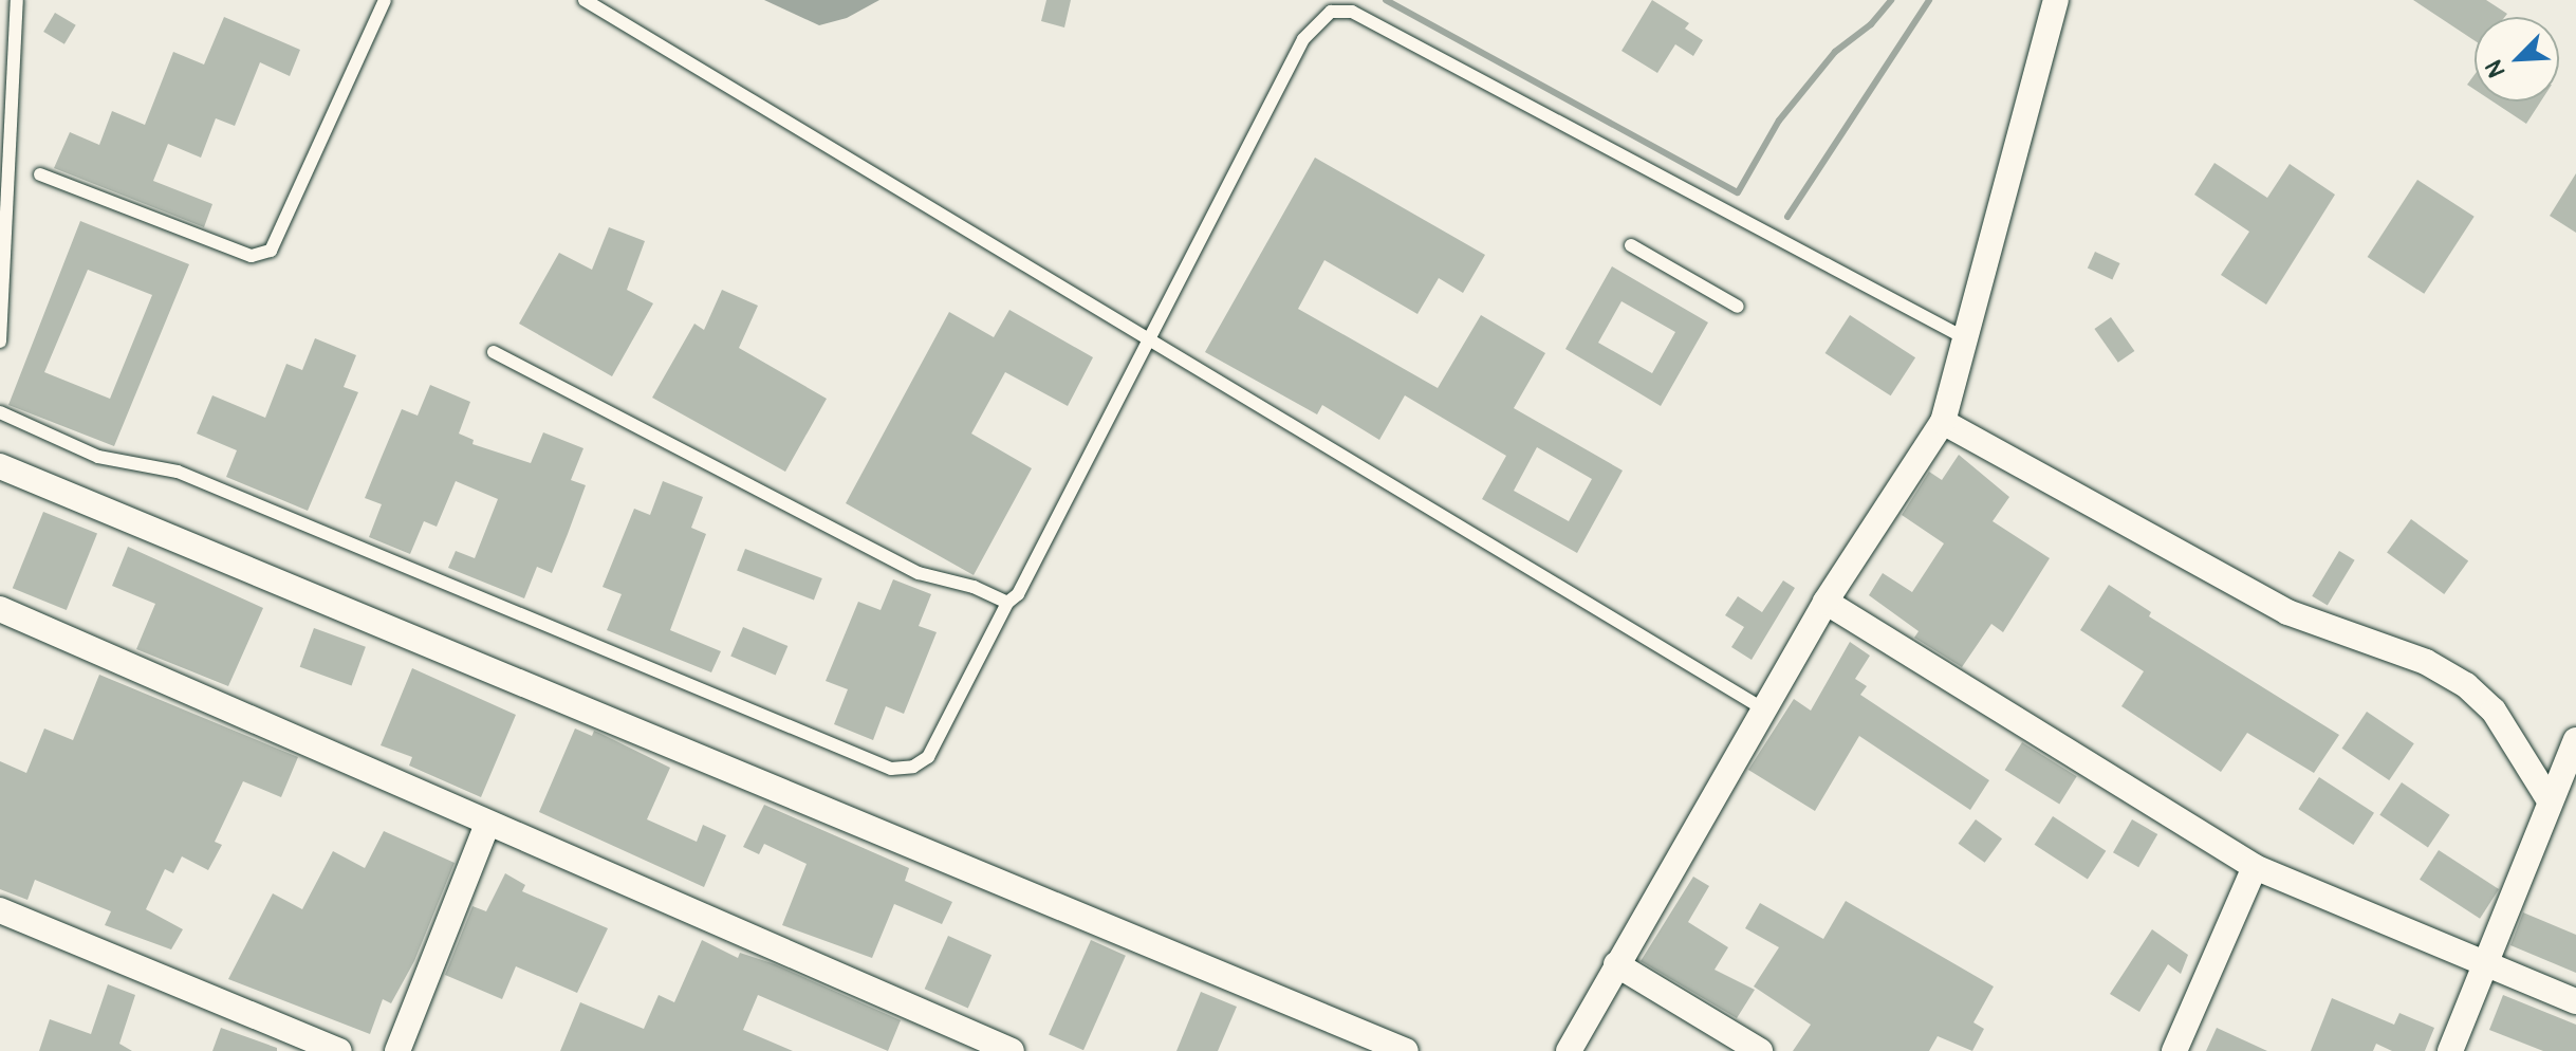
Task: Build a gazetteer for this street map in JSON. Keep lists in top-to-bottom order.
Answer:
{
  "north": "bottom left"
}
